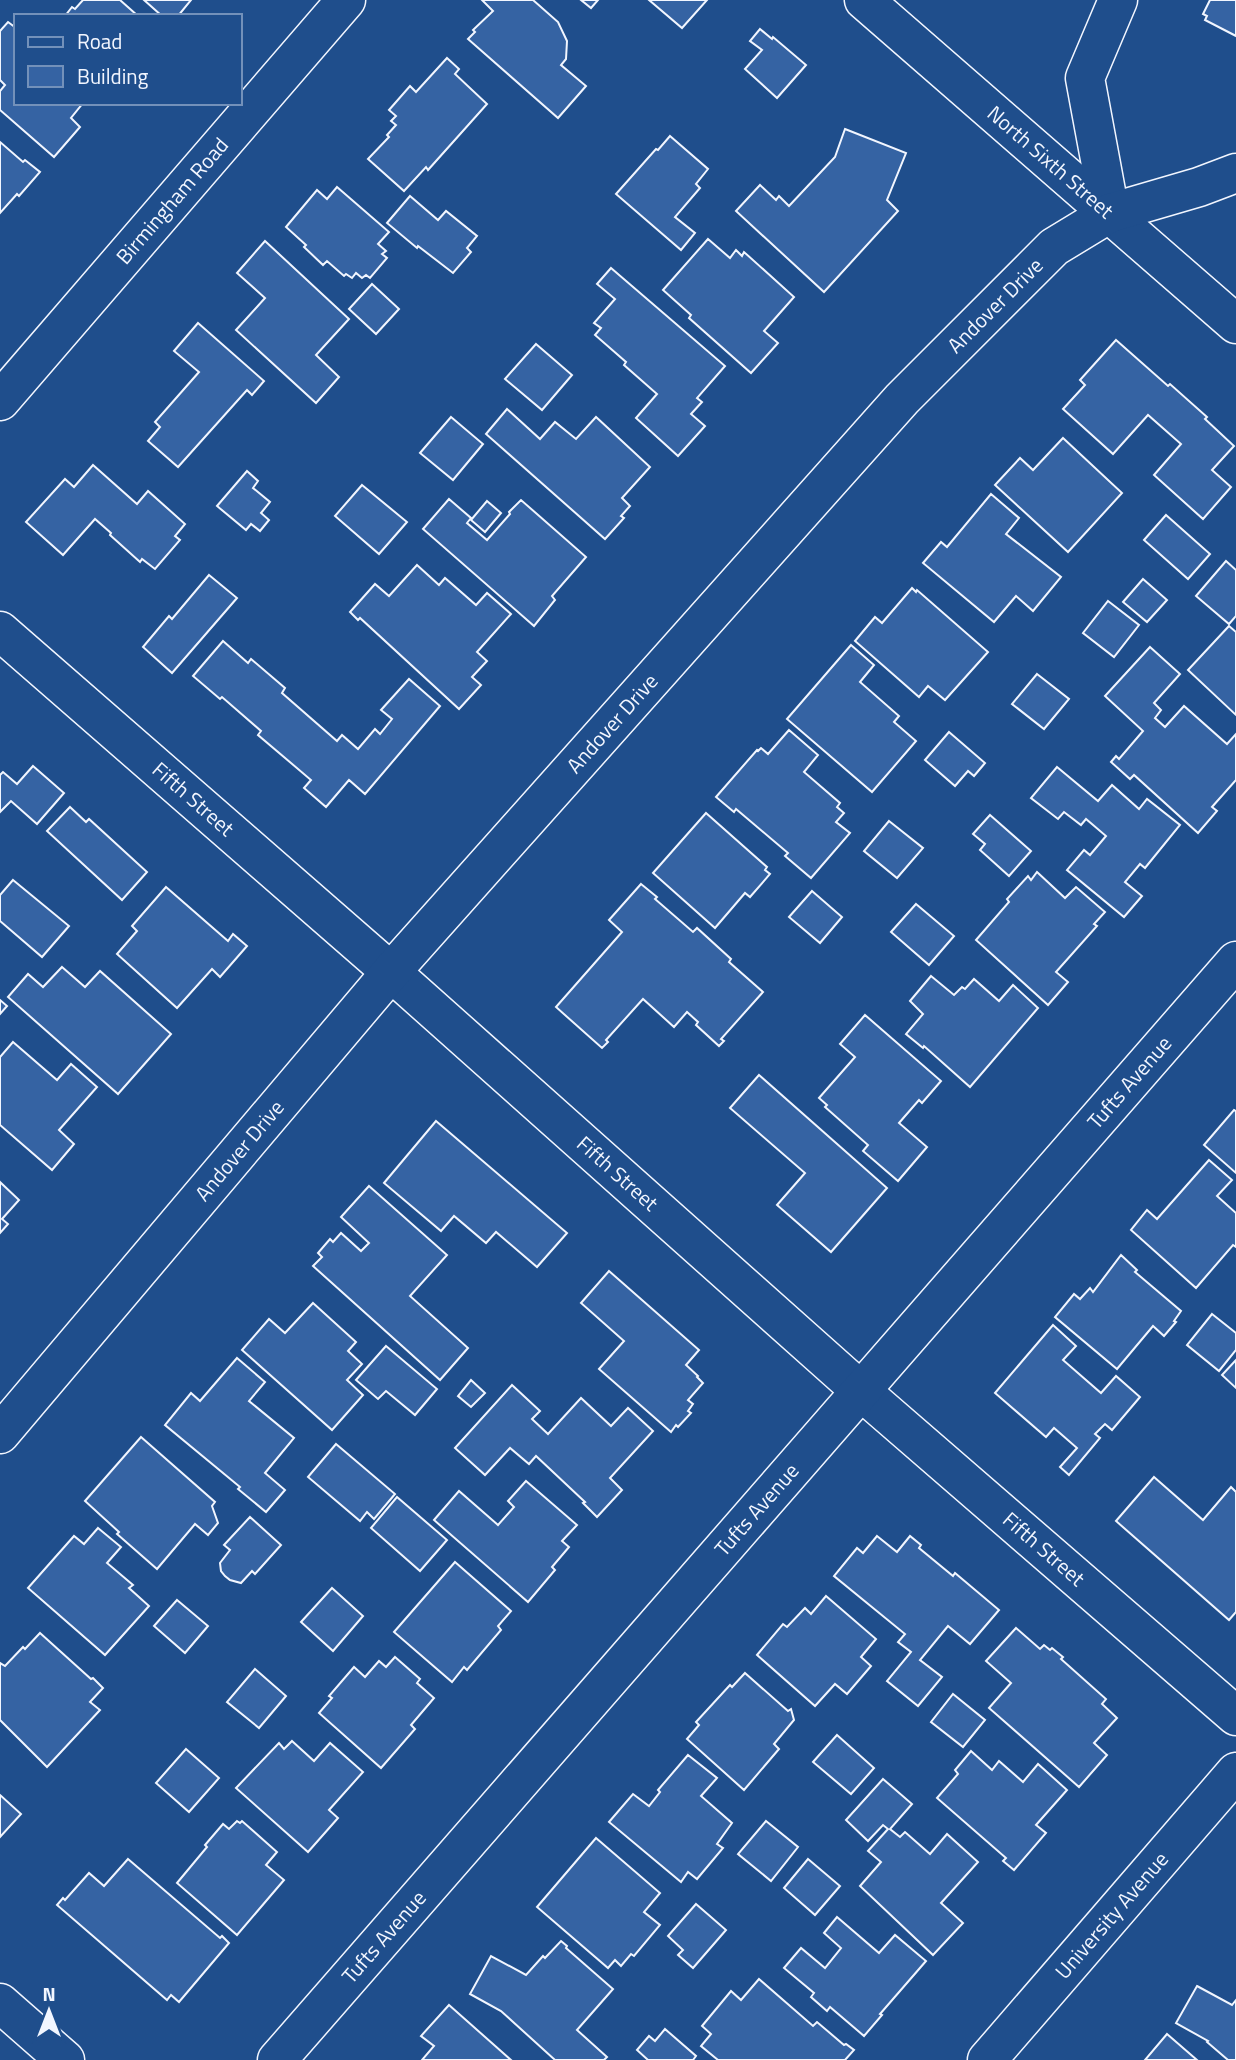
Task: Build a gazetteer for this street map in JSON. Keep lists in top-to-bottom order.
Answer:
{
  "streets": {
    "street": [
      "North Sixth Street",
      "Birmingham Road",
      "Andover Drive",
      "Fifth Street",
      "Tufts Avenue",
      "University Avenue"
    ]
  },
  "crossings": [
    ["North Sixth Street", "Andover Drive"],
    ["Andover Drive", "Fifth Street"],
    ["Fifth Street", "Tufts Avenue"]
  ],
  "legend": ["Road", "Building"],
  "north": "top"
}
